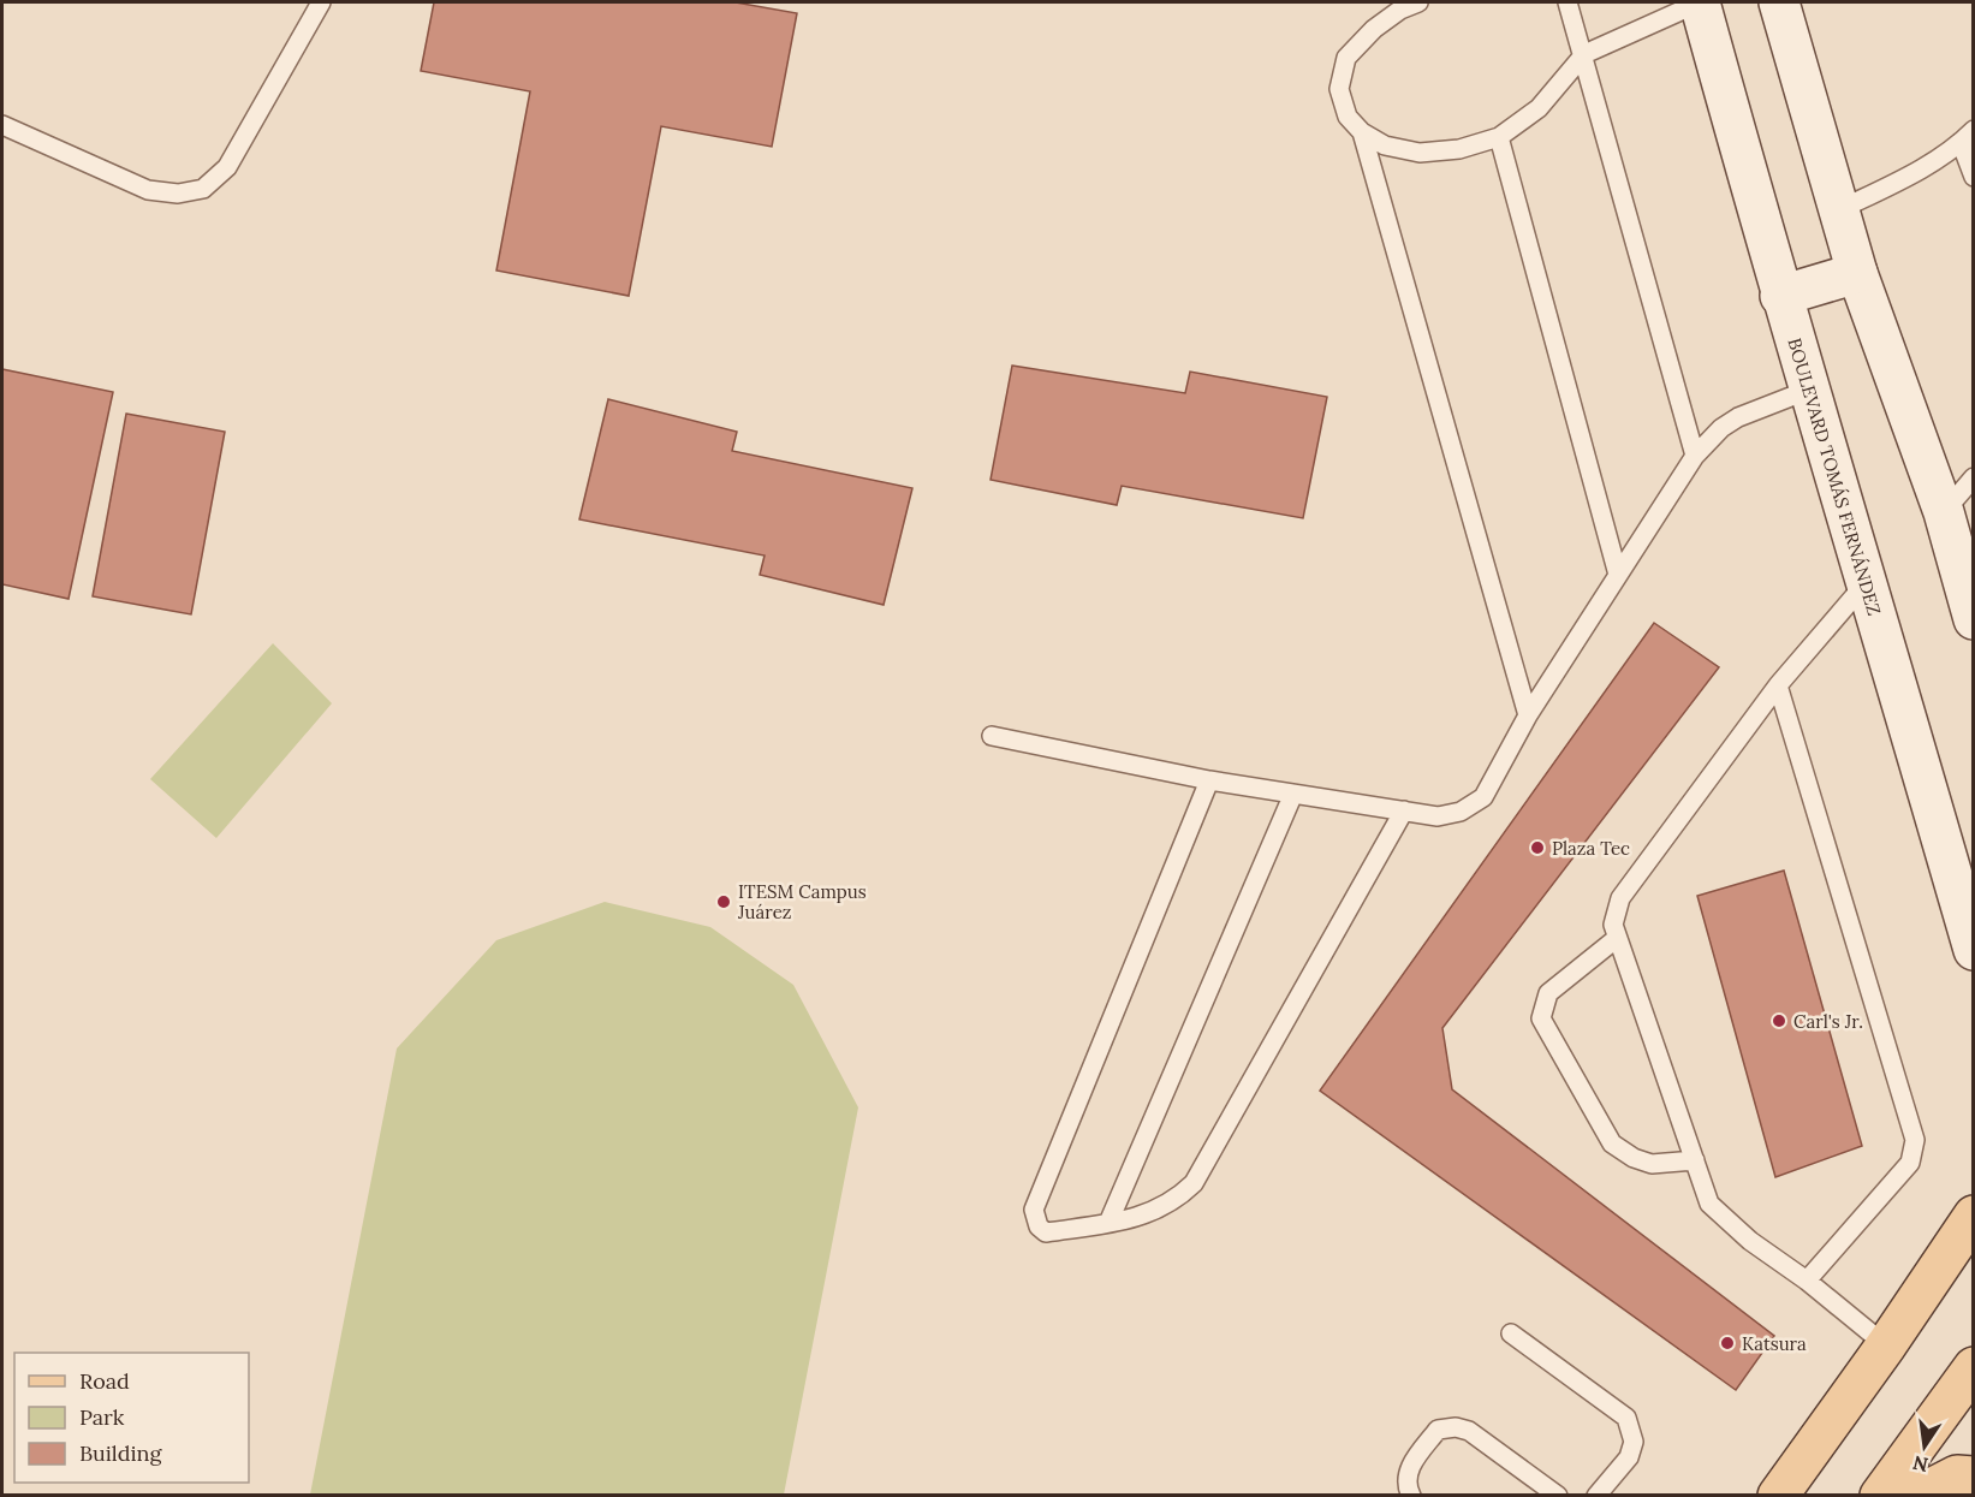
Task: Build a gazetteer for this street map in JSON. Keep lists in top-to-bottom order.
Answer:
{
  "streets": {
    "main road": ["BOULEVARD TOMÁS FERNÁNDEZ"]
  },
  "places": [
    "Plaza Tec",
    "ITESM Campus Juárez",
    "Carl's Jr.",
    "Katsura"
  ],
  "legend": ["Road", "Park", "Building"],
  "north": "bottom"
}
